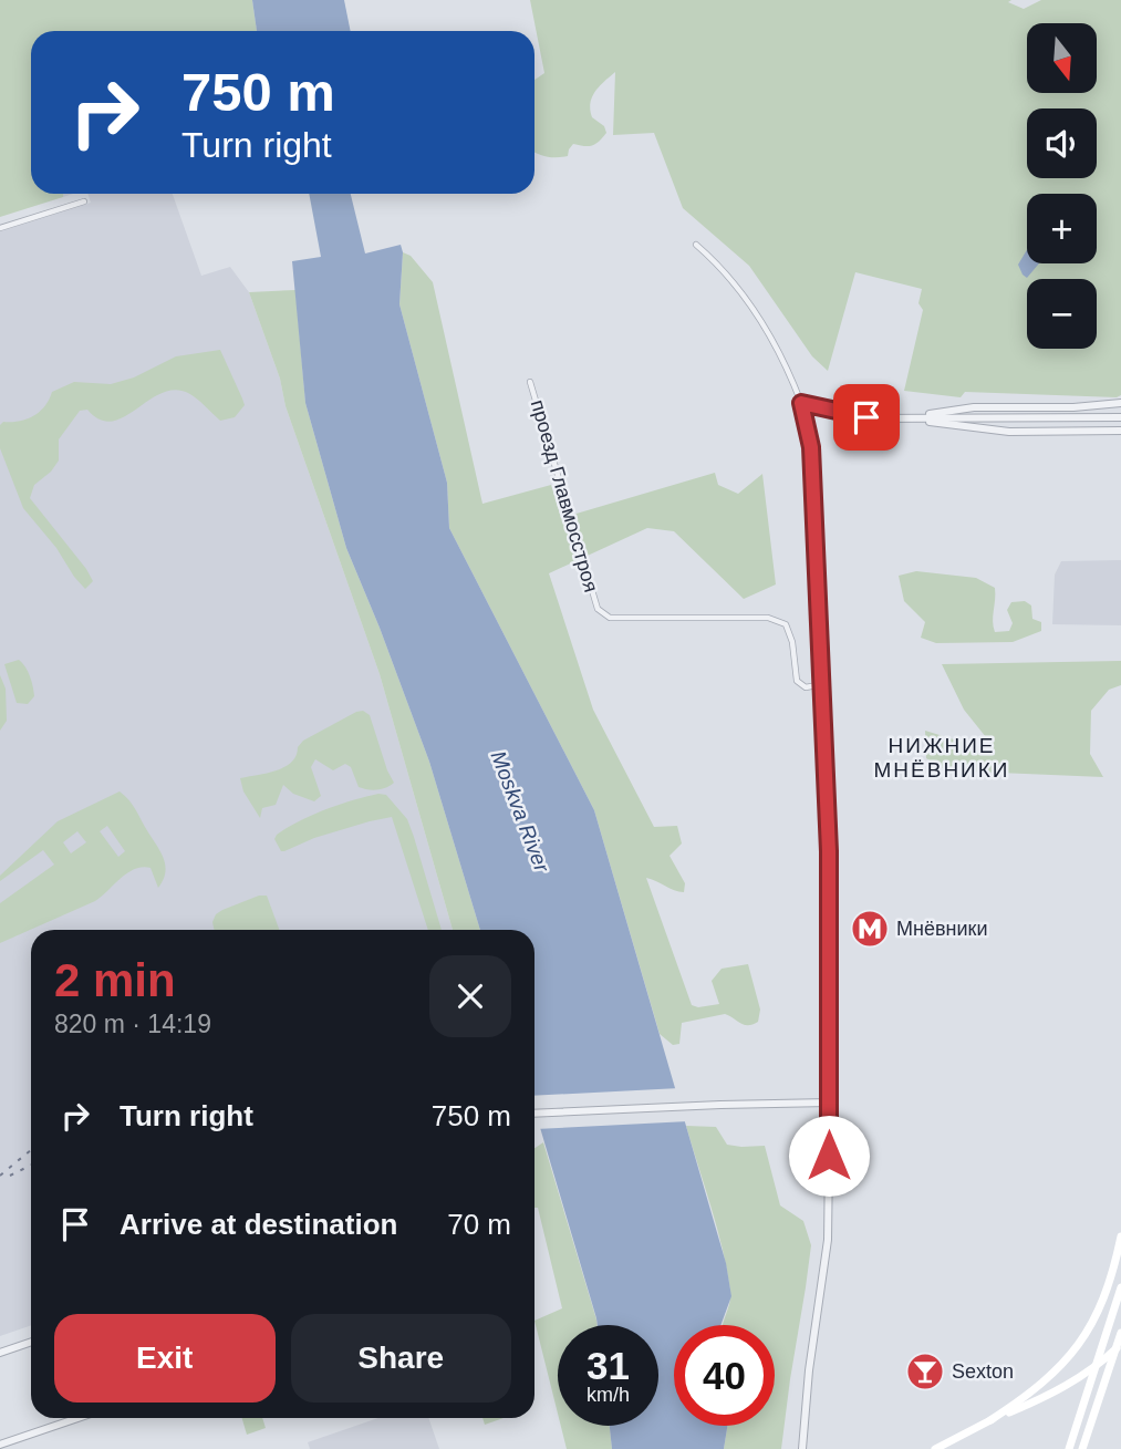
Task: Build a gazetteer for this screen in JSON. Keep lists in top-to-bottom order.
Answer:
{
  "streets": {
    "street": ["проезд Главмосстроя"]
  },
  "districts": ["НИЖНИЕ МНЁВНИКИ"],
  "water": ["Moskva River"],
  "places": {
    "metro station": ["Мнёвники"],
    "bar": ["Sexton"]
  },
  "north": "bottom",
  "page": {
    "map_buttons": ["+", "−"],
    "turn": ["750 m", "Turn right"],
    "heading": ["2 min", "820 m · 14:19"],
    "list": [
      {
        "name": "Turn right",
        "value": "750 m"
      },
      {
        "name": "Arrive at destination",
        "value": "70 m"
      }
    ],
    "buttons": ["Exit", "Share"],
    "speed": "31 km/h",
    "limit": "40"
  }
}
